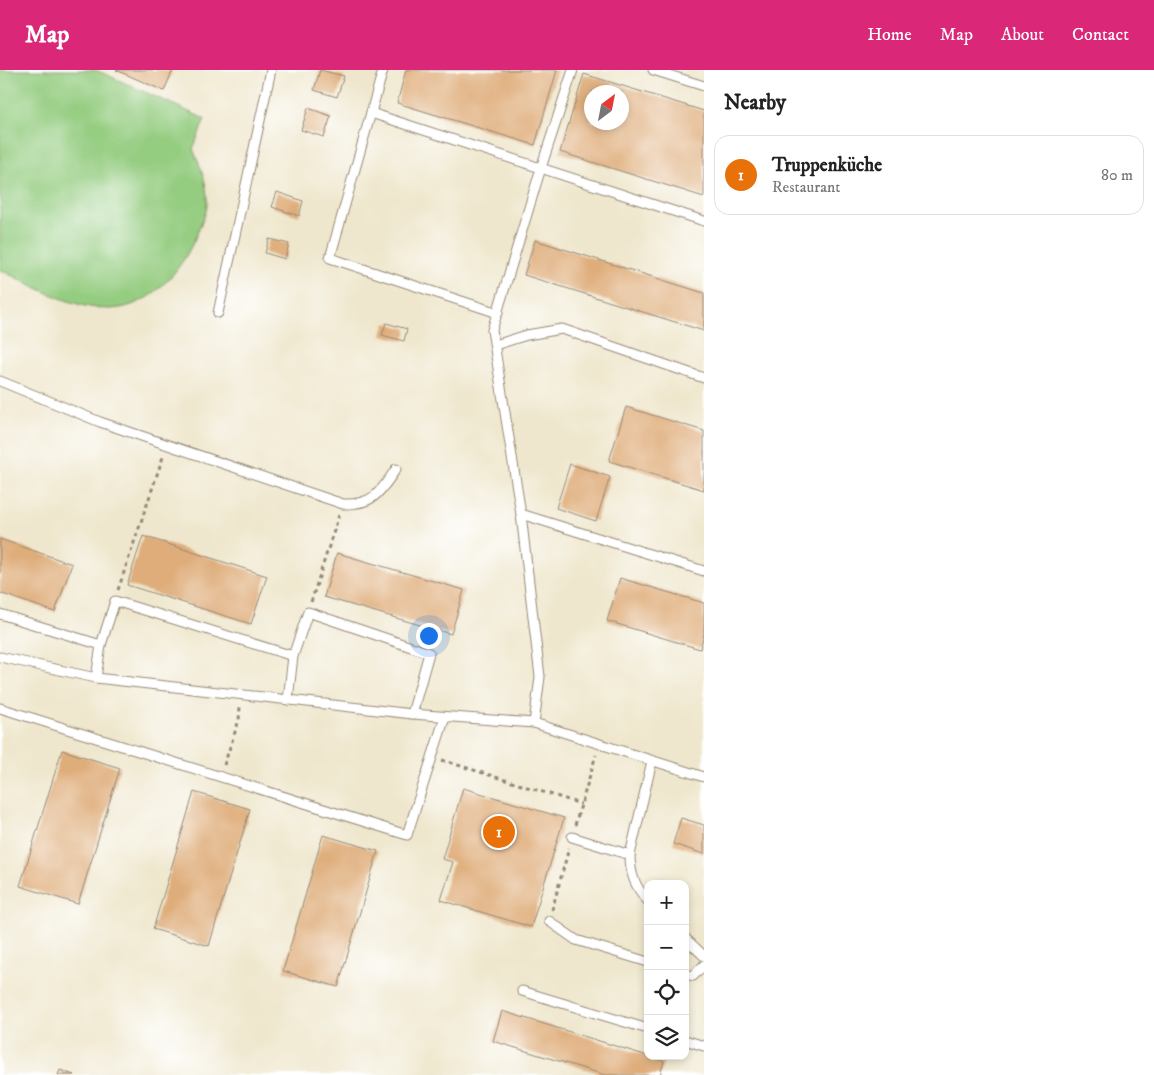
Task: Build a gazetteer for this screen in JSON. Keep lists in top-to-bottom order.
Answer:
{
  "north": "top right",
  "page": {
    "header": "Map",
    "nav": [
      "Home",
      "Map",
      "About",
      "Contact"
    ],
    "heading": "Nearby",
    "list": [
      {
        "mark": "1",
        "name": "Truppenküche",
        "note": "Restaurant",
        "value": "80 m"
      }
    ],
    "pins": "1",
    "map_buttons": ["+", "−"]
  }
}
